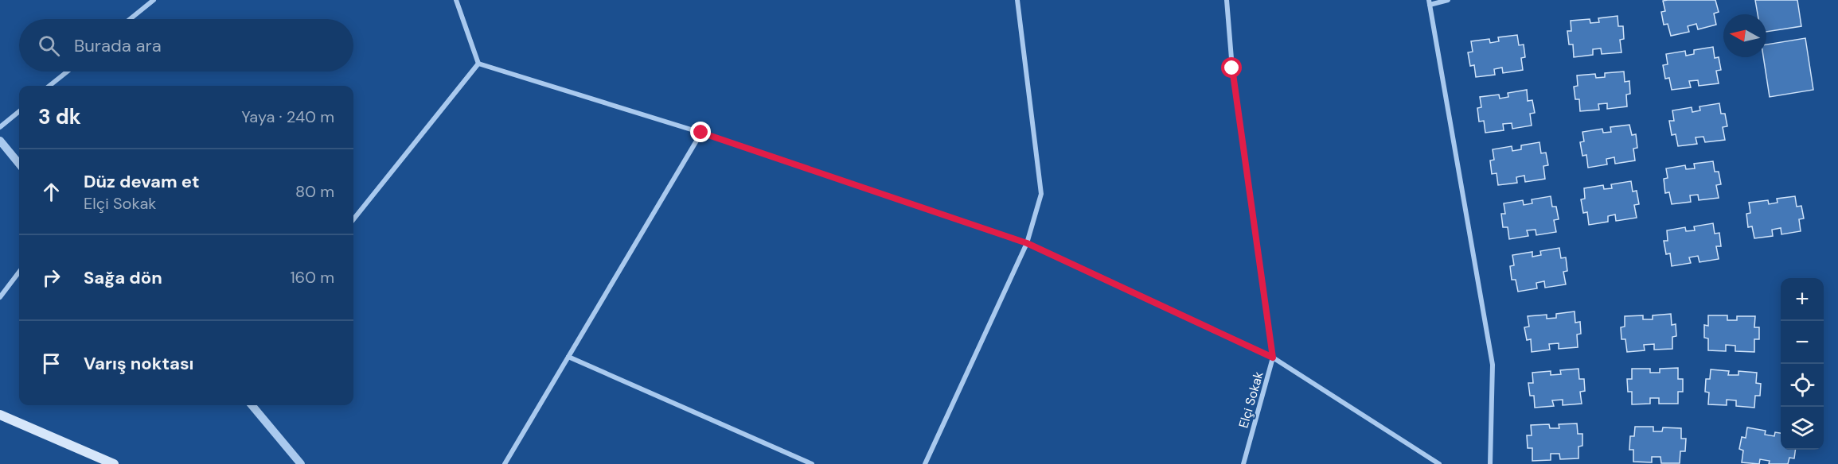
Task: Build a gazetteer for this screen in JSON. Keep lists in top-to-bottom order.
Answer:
{
  "streets": {
    "street": ["Elçi Sokak"]
  },
  "north": "left",
  "page": {
    "search": "Burada ara",
    "heading": ["3 dk", "Yaya · 240 m"],
    "list": [
      ["Düz devam et", "Elçi Sokak", "80 m"],
      ["Sağa dön", "160 m"],
      "Varış noktası"
    ],
    "map_buttons": ["+", "−"]
  }
}
